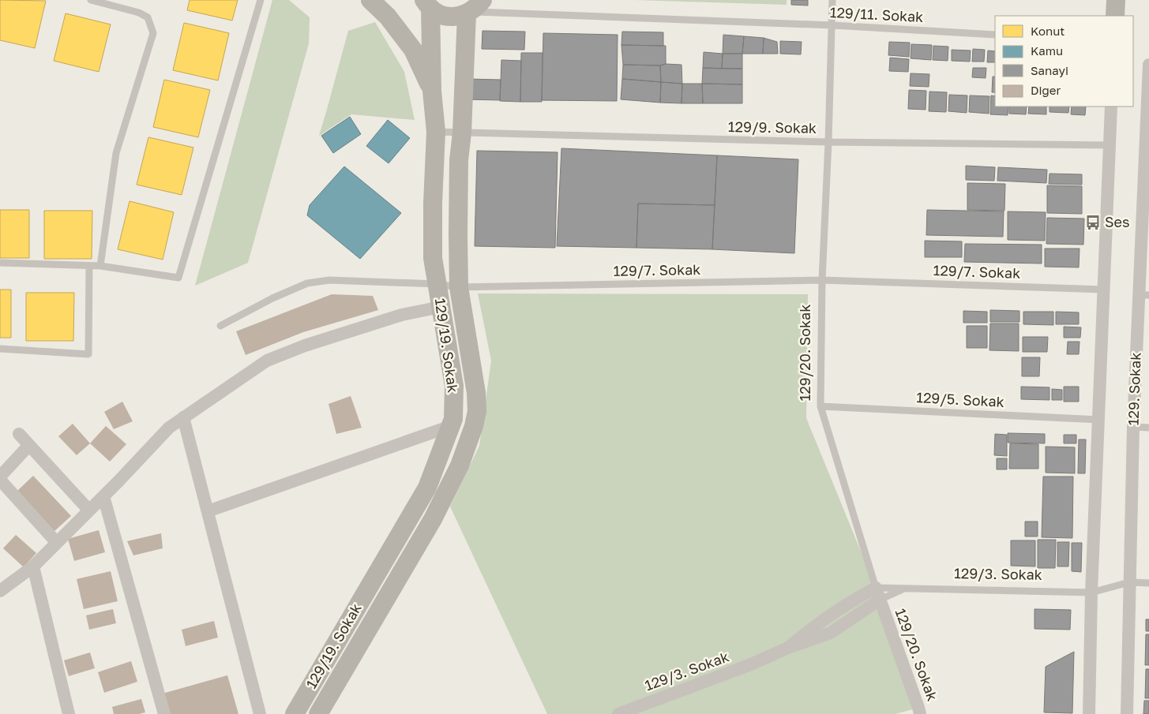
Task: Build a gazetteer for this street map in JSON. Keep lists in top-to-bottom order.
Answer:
{
  "streets": {
    "main road": ["129/19. Sokak"],
    "street": ["129/20. Sokak", "129. Sokak", "129/3. Sokak"],
    "lane": [
      "129/11. Sokak",
      "129/9. Sokak",
      "129/7. Sokak",
      "129/5. Sokak"
    ]
  },
  "crossings": [
    ["129/11. Sokak", "129/19. Sokak"],
    ["129/11. Sokak", "129/20. Sokak"],
    ["129/9. Sokak", "129/19. Sokak"],
    ["129/9. Sokak", "129/20. Sokak"],
    ["129/7. Sokak", "129/19. Sokak"],
    ["129/7. Sokak", "129/20. Sokak"],
    ["129/20. Sokak", "129/5. Sokak"],
    ["129/20. Sokak", "129/3. Sokak"]
  ],
  "places": {
    "bus stop": ["Ses"]
  },
  "legend": [
    "Konut",
    "Kamu",
    "Sanayi",
    "Diğer"
  ]
}
